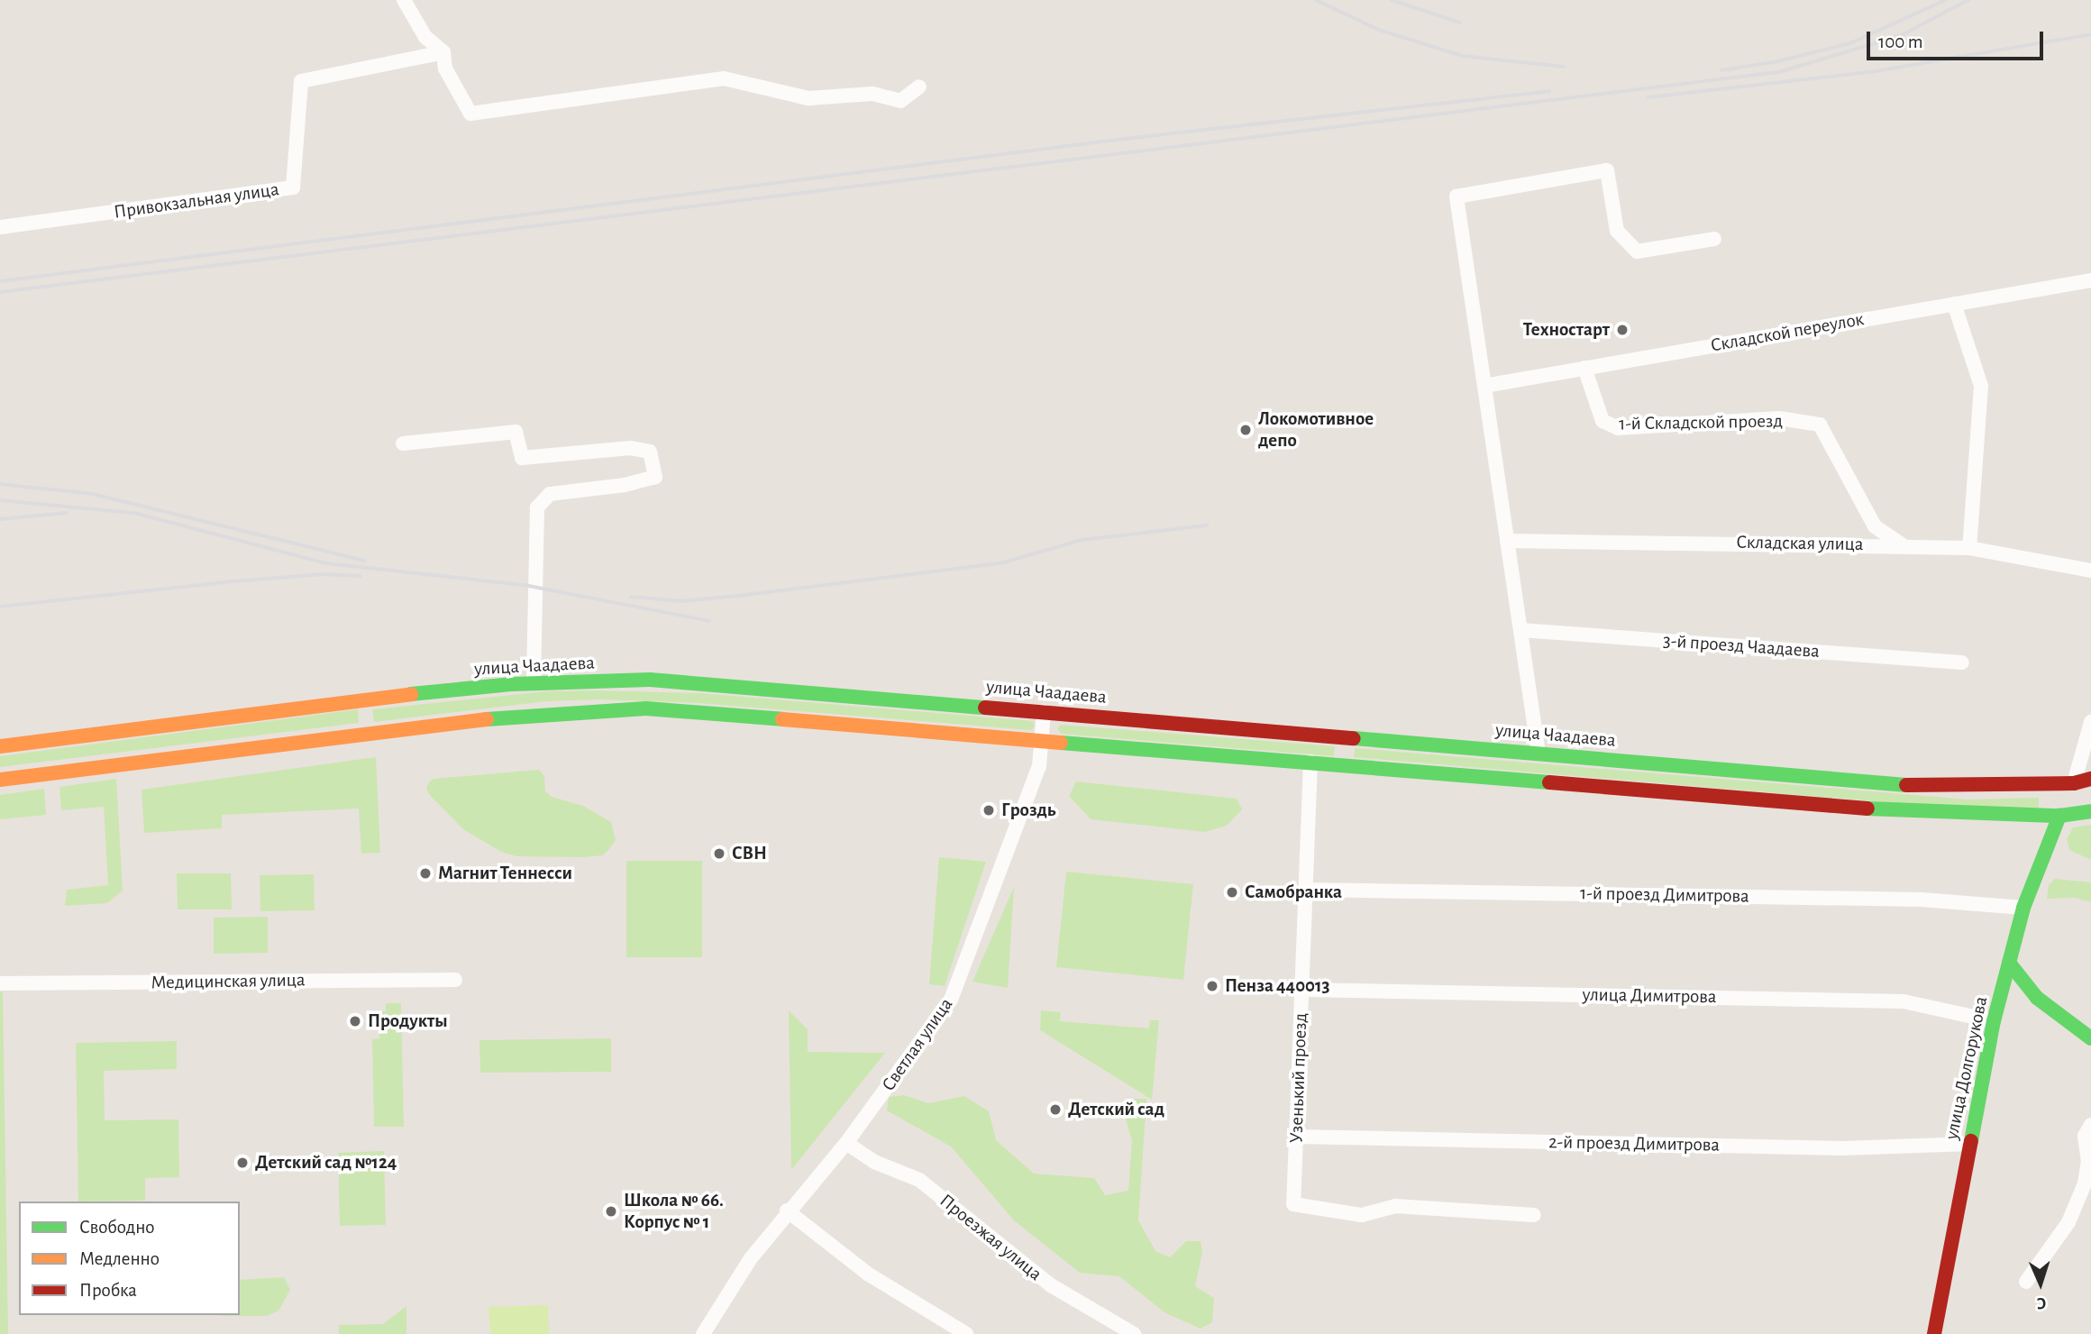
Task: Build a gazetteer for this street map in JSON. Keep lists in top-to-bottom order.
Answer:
{
  "streets": {
    "main road": ["улица Чаадаева", "улица Долгорукова"],
    "street": [
      "Привокзальная улица",
      "Складской переулок",
      "1-й Складской проезд",
      "Складская улица",
      "3-й проезд Чаадаева",
      "1-й проезд Димитрова",
      "Медицинская улица",
      "улица Димитрова",
      "Светлая улица",
      "Узенький проезд",
      "2-й проезд Димитрова",
      "Проезжая улица"
    ]
  },
  "crossings": [
    ["Складской переулок", "1-й Складской проезд"],
    ["1-й Складской проезд", "Складская улица"],
    ["улица Чаадаева", "Светлая улица"],
    ["улица Чаадаева", "улица Долгорукова"],
    ["1-й проезд Димитрова", "улица Долгорукова"],
    ["1-й проезд Димитрова", "Узенький проезд"],
    ["улица Димитрова", "улица Долгорукова"],
    ["улица Димитрова", "Узенький проезд"],
    ["Светлая улица", "Проезжая улица"],
    ["улица Долгорукова", "2-й проезд Димитрова"],
    ["Узенький проезд", "2-й проезд Димитрова"]
  ],
  "places": [
    "Техностарт",
    "Локомотивное депо",
    "Гроздь",
    "СВН",
    "Магнит Теннесси",
    "Самобранка",
    "Пенза 440013",
    "Продукты",
    "Детский сад",
    "Детский сад №124",
    "Школа № 66. Корпус № 1"
  ],
  "legend": ["Свободно", "Медленно", "Пробка"],
  "scale_bar": "100 m",
  "north": "bottom"
}
